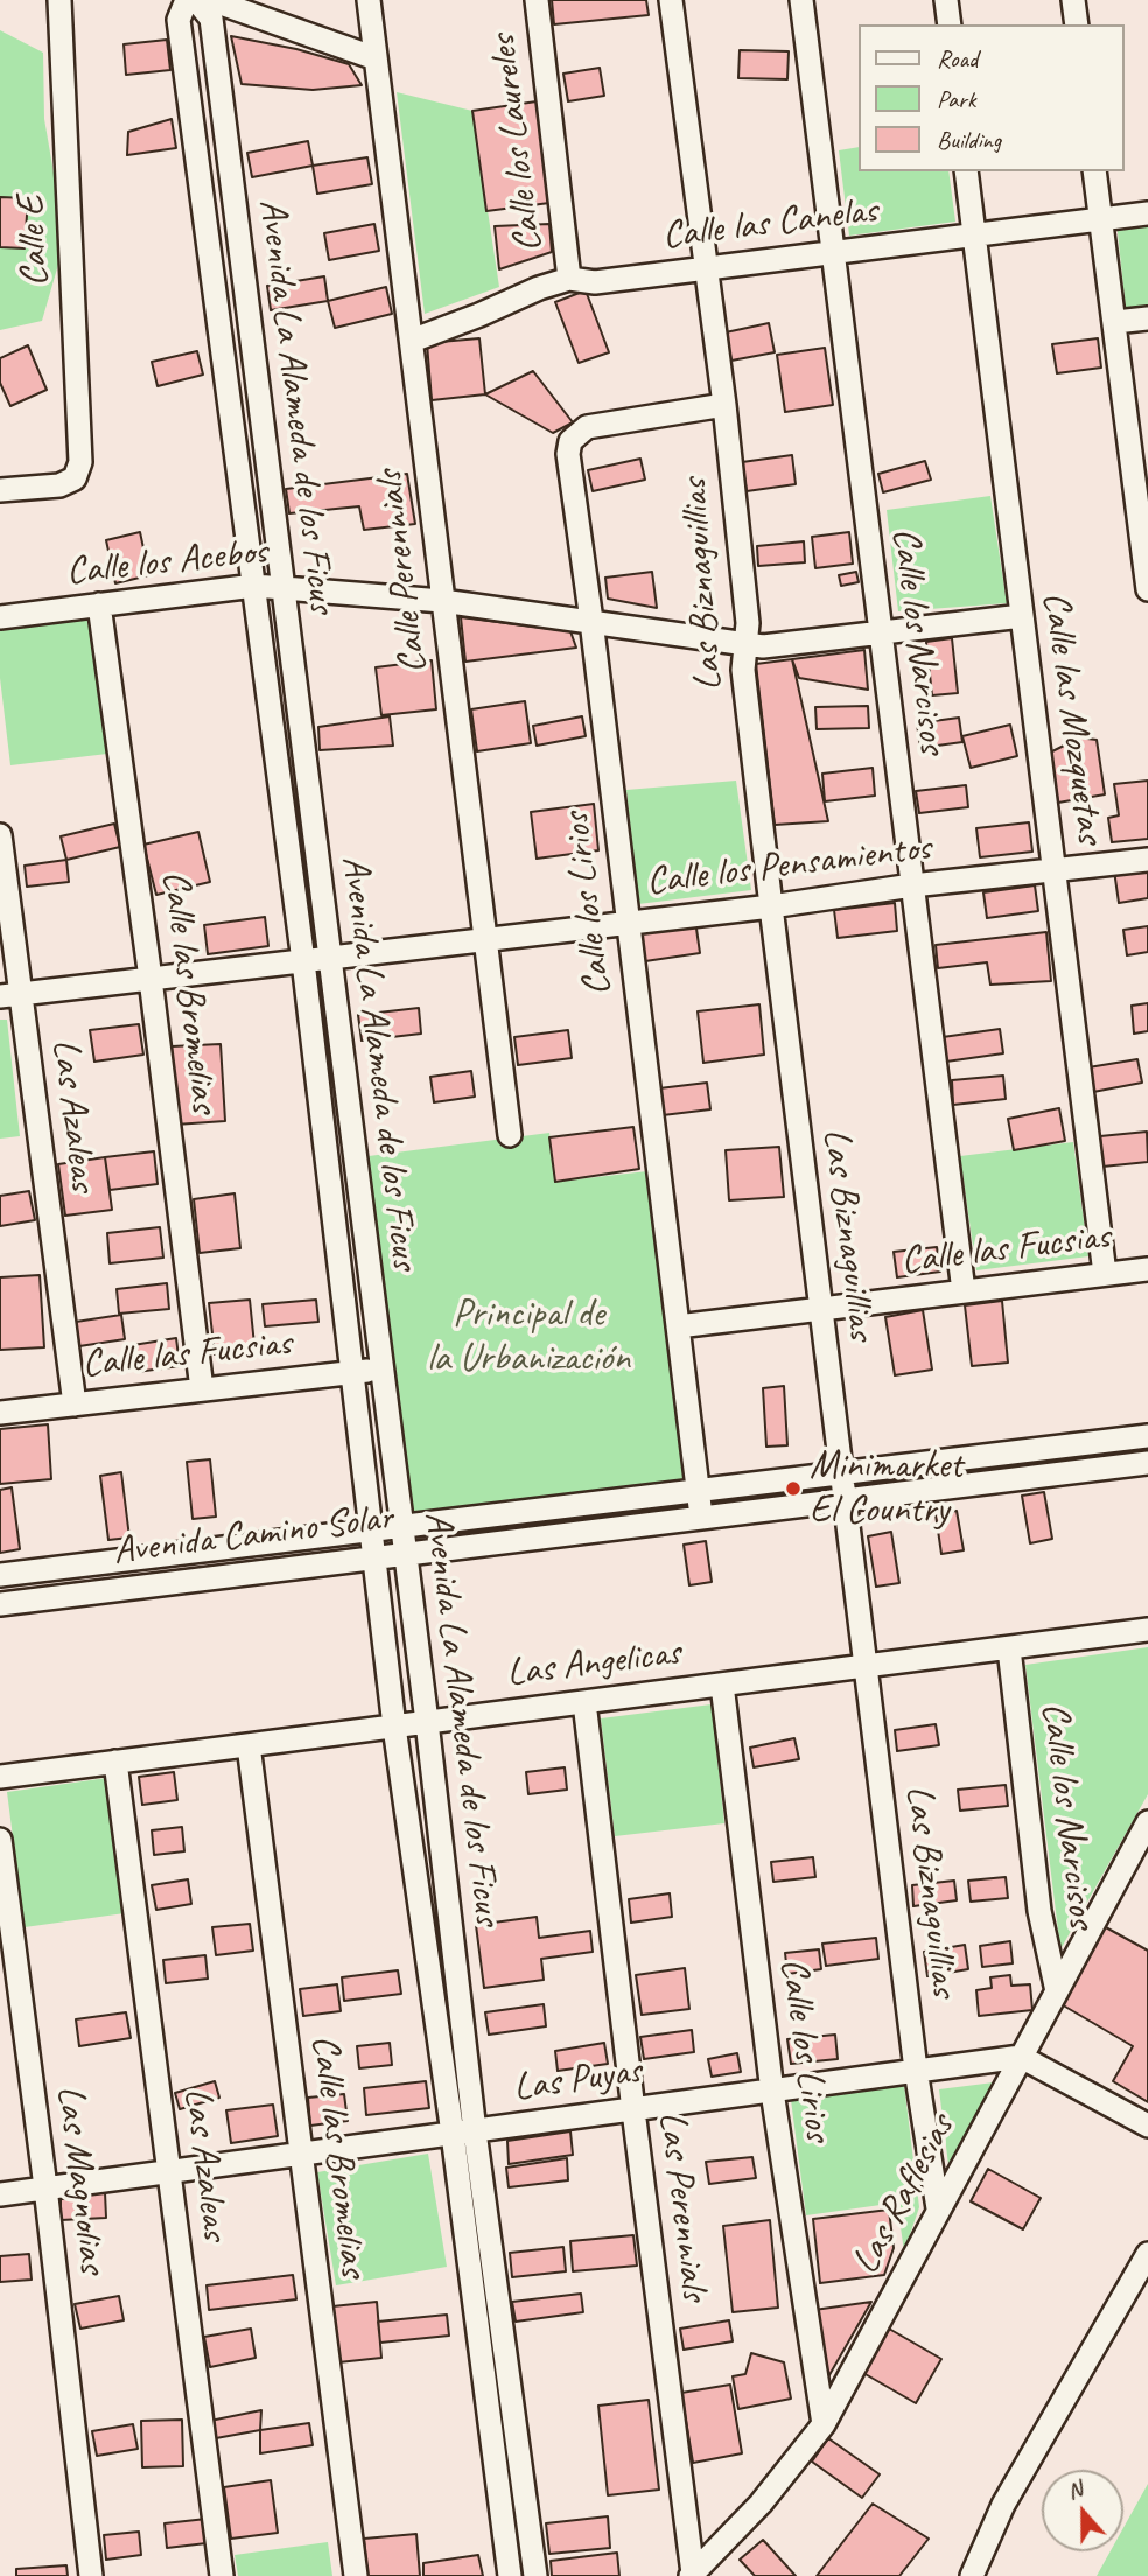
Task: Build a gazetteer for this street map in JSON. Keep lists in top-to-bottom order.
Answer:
{
  "streets": {
    "street": [
      "Calle los Laureles",
      "Calle las Canelas",
      "Calle E",
      "Avenida La Alameda de los Ficus",
      "Calle los Acebos",
      "Calle Perennials",
      "Las Biznaguillias",
      "Calle los Narcisos",
      "Calle las Mozquetas",
      "Calle los Pensamientos",
      "Calle los Lirios",
      "Calle las Bromelias",
      "Las Azaleas",
      "Calle las Fucsias",
      "Avenida Camino Solar",
      "Las Angelicas",
      "Las Puyas",
      "Las Magnolias",
      "Las Raflesias",
      "Las Perennials"
    ]
  },
  "crossings": [
    ["Calle los Laureles", "Calle las Canelas"],
    ["Calle las Canelas", "Calle Perennials"],
    ["Calle las Canelas", "Las Biznaguillias"],
    ["Calle las Canelas", "Calle los Narcisos"],
    ["Calle las Canelas", "Calle las Mozquetas"],
    ["Avenida La Alameda de los Ficus", "Calle los Acebos"],
    ["Avenida La Alameda de los Ficus", "Calle los Pensamientos"],
    ["Avenida La Alameda de los Ficus", "Calle las Fucsias"],
    ["Avenida La Alameda de los Ficus", "Avenida Camino Solar"],
    ["Avenida La Alameda de los Ficus", "Las Angelicas"],
    ["Avenida La Alameda de los Ficus", "Las Puyas"],
    ["Calle los Acebos", "Calle Perennials"],
    ["Calle los Acebos", "Las Biznaguillias"],
    ["Calle los Acebos", "Calle los Narcisos"],
    ["Calle los Acebos", "Calle las Mozquetas"],
    ["Calle los Acebos", "Calle los Lirios"],
    ["Calle los Acebos", "Calle las Bromelias"],
    ["Calle Perennials", "Calle los Pensamientos"],
    ["Las Biznaguillias", "Calle los Pensamientos"],
    ["Las Biznaguillias", "Calle los Lirios"],
    ["Las Biznaguillias", "Calle las Fucsias"],
    ["Las Biznaguillias", "Avenida Camino Solar"],
    ["Las Biznaguillias", "Las Angelicas"],
    ["Las Biznaguillias", "Las Puyas"],
    ["Las Biznaguillias", "Las Raflesias"],
    ["Calle los Narcisos", "Calle los Pensamientos"],
    ["Calle los Narcisos", "Calle las Fucsias"],
    ["Calle los Narcisos", "Las Angelicas"],
    ["Calle los Narcisos", "Las Raflesias"],
    ["Calle las Mozquetas", "Calle los Pensamientos"],
    ["Calle las Mozquetas", "Calle las Fucsias"],
    ["Calle los Pensamientos", "Calle los Lirios"],
    ["Calle los Pensamientos", "Calle las Bromelias"],
    ["Calle los Pensamientos", "Las Azaleas"],
    ["Calle los Lirios", "Calle las Fucsias"],
    ["Calle los Lirios", "Avenida Camino Solar"],
    ["Calle los Lirios", "Las Angelicas"],
    ["Calle los Lirios", "Las Puyas"],
    ["Calle los Lirios", "Las Raflesias"],
    ["Calle las Bromelias", "Calle las Fucsias"],
    ["Calle las Bromelias", "Las Angelicas"],
    ["Calle las Bromelias", "Las Puyas"],
    ["Las Azaleas", "Calle las Fucsias"],
    ["Las Azaleas", "Las Angelicas"],
    ["Las Azaleas", "Las Puyas"],
    ["Las Angelicas", "Las Perennials"],
    ["Las Puyas", "Las Magnolias"],
    ["Las Puyas", "Las Raflesias"],
    ["Las Puyas", "Las Perennials"],
    ["Las Raflesias", "Las Perennials"]
  ],
  "parks": ["Principal de la Urbanización"],
  "places": ["Minimarket El Country"],
  "legend": ["Road", "Park", "Building"],
  "north": "top"
}
